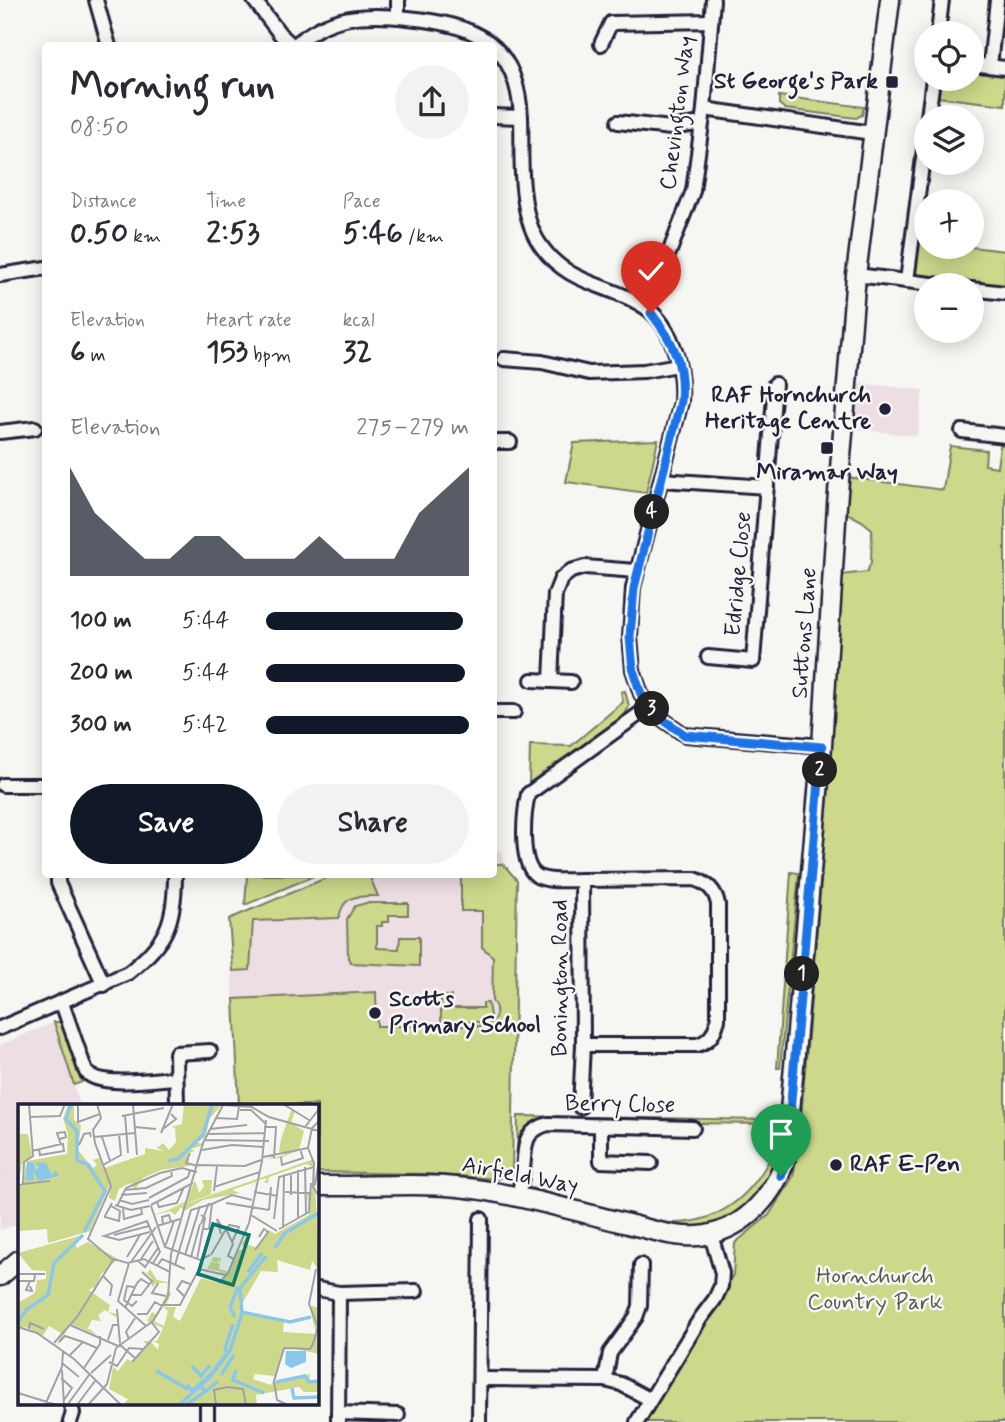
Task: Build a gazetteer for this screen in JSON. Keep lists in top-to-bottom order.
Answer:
{
  "streets": {
    "street": [
      "Chevington Way",
      "Edridge Close",
      "Suttons Lane",
      "Bonington Road",
      "Berry Close",
      "Airfield Way"
    ]
  },
  "crossings": [
    ["Suttons Lane", "Airfield Way"],
    ["Berry Close", "Airfield Way"]
  ],
  "parks": ["Hornchurch Country Park"],
  "places": {
    "transit": ["St George's Park", "Miramar Way"],
    "other": ["RAF Hornchurch Heritage Centre", "Scotts Primary School", "RAF E-Pen"]
  },
  "page": {
    "map_buttons": ["+", "−"],
    "heading": ["Morning run", "08:50"],
    "stats": [
      ["Distance", "0.50 km"],
      ["Time", "2:53"],
      ["Pace", "5:46 /km"],
      ["Elevation", "6 m"],
      ["Heart rate", "153 bpm"],
      ["kcal", "32"]
    ],
    "chart": ["Elevation", "275–279 m"],
    "pins": [
      "4",
      "3",
      "2",
      "1"
    ],
    "list": [
      {
        "name": "100 m",
        "note": "5:44"
      },
      {
        "name": "200 m",
        "note": "5:44"
      },
      {
        "name": "300 m",
        "note": "5:42"
      }
    ],
    "buttons": ["Save", "Share"]
  }
}
